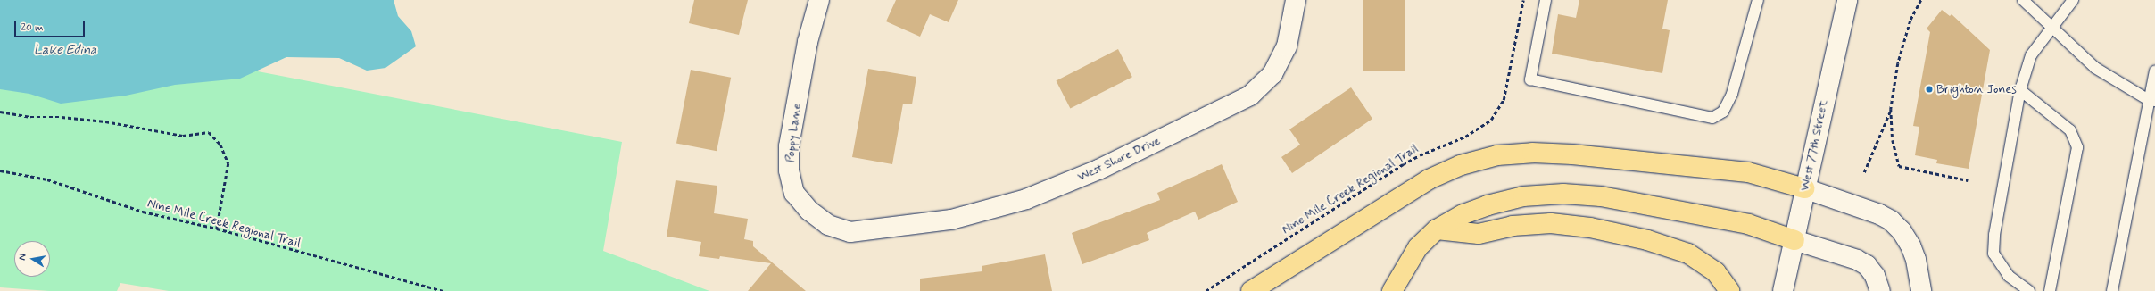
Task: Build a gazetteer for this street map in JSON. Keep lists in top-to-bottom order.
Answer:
{
  "streets": {
    "street": ["Poppy Lane", "West 77th Street", "West Shore Drive"],
    "path": ["Nine Mile Creek Regional Trail"]
  },
  "crossings": [
    ["Poppy Lane", "West Shore Drive"]
  ],
  "water": ["Lake Edina"],
  "places": ["Brighton Jones"],
  "scale_bar": "20 m",
  "north": "left"
}
